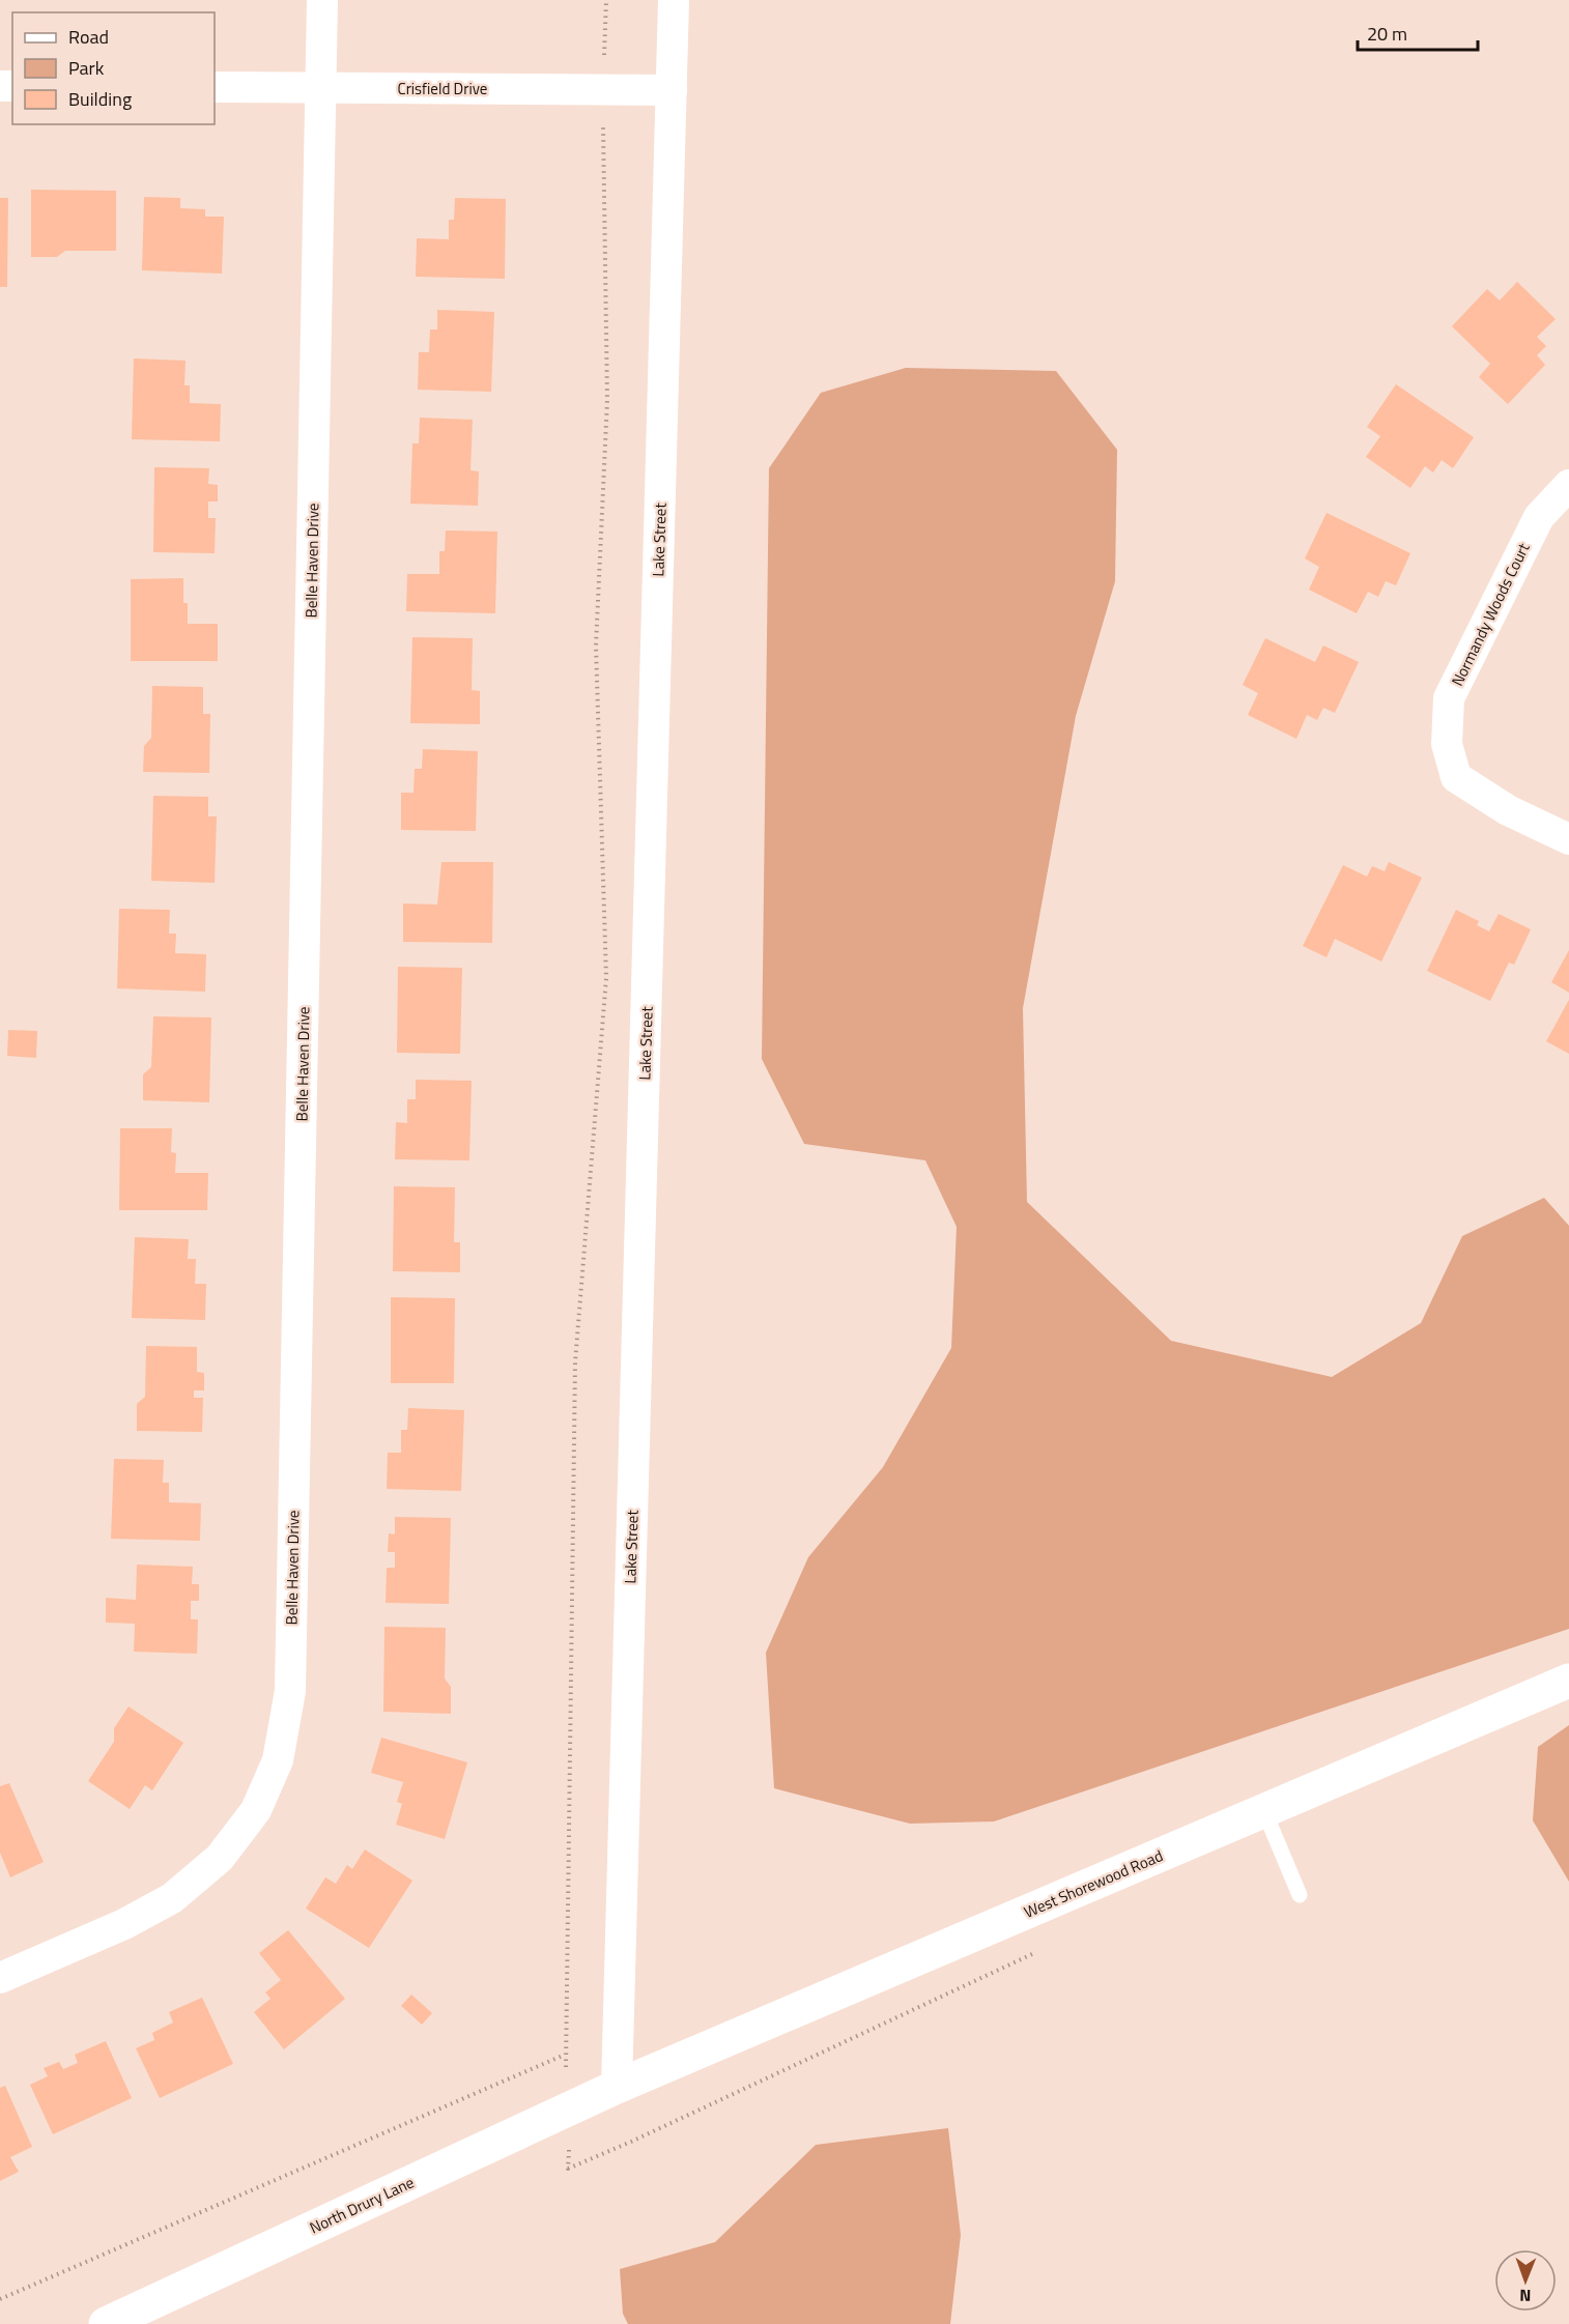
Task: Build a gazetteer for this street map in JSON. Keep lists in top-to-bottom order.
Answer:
{
  "streets": {
    "main road": ["West Shorewood Road", "North Drury Lane"],
    "street": [
      "Crisfield Drive",
      "Lake Street",
      "Belle Haven Drive",
      "Normandy Woods Court"
    ]
  },
  "crossings": [
    ["Crisfield Drive", "Lake Street"],
    ["Crisfield Drive", "Belle Haven Drive"],
    ["Lake Street", "West Shorewood Road"],
    ["Lake Street", "North Drury Lane"],
    ["West Shorewood Road", "North Drury Lane"]
  ],
  "legend": ["Road", "Park", "Building"],
  "scale_bar": "20 m",
  "north": "bottom"
}
